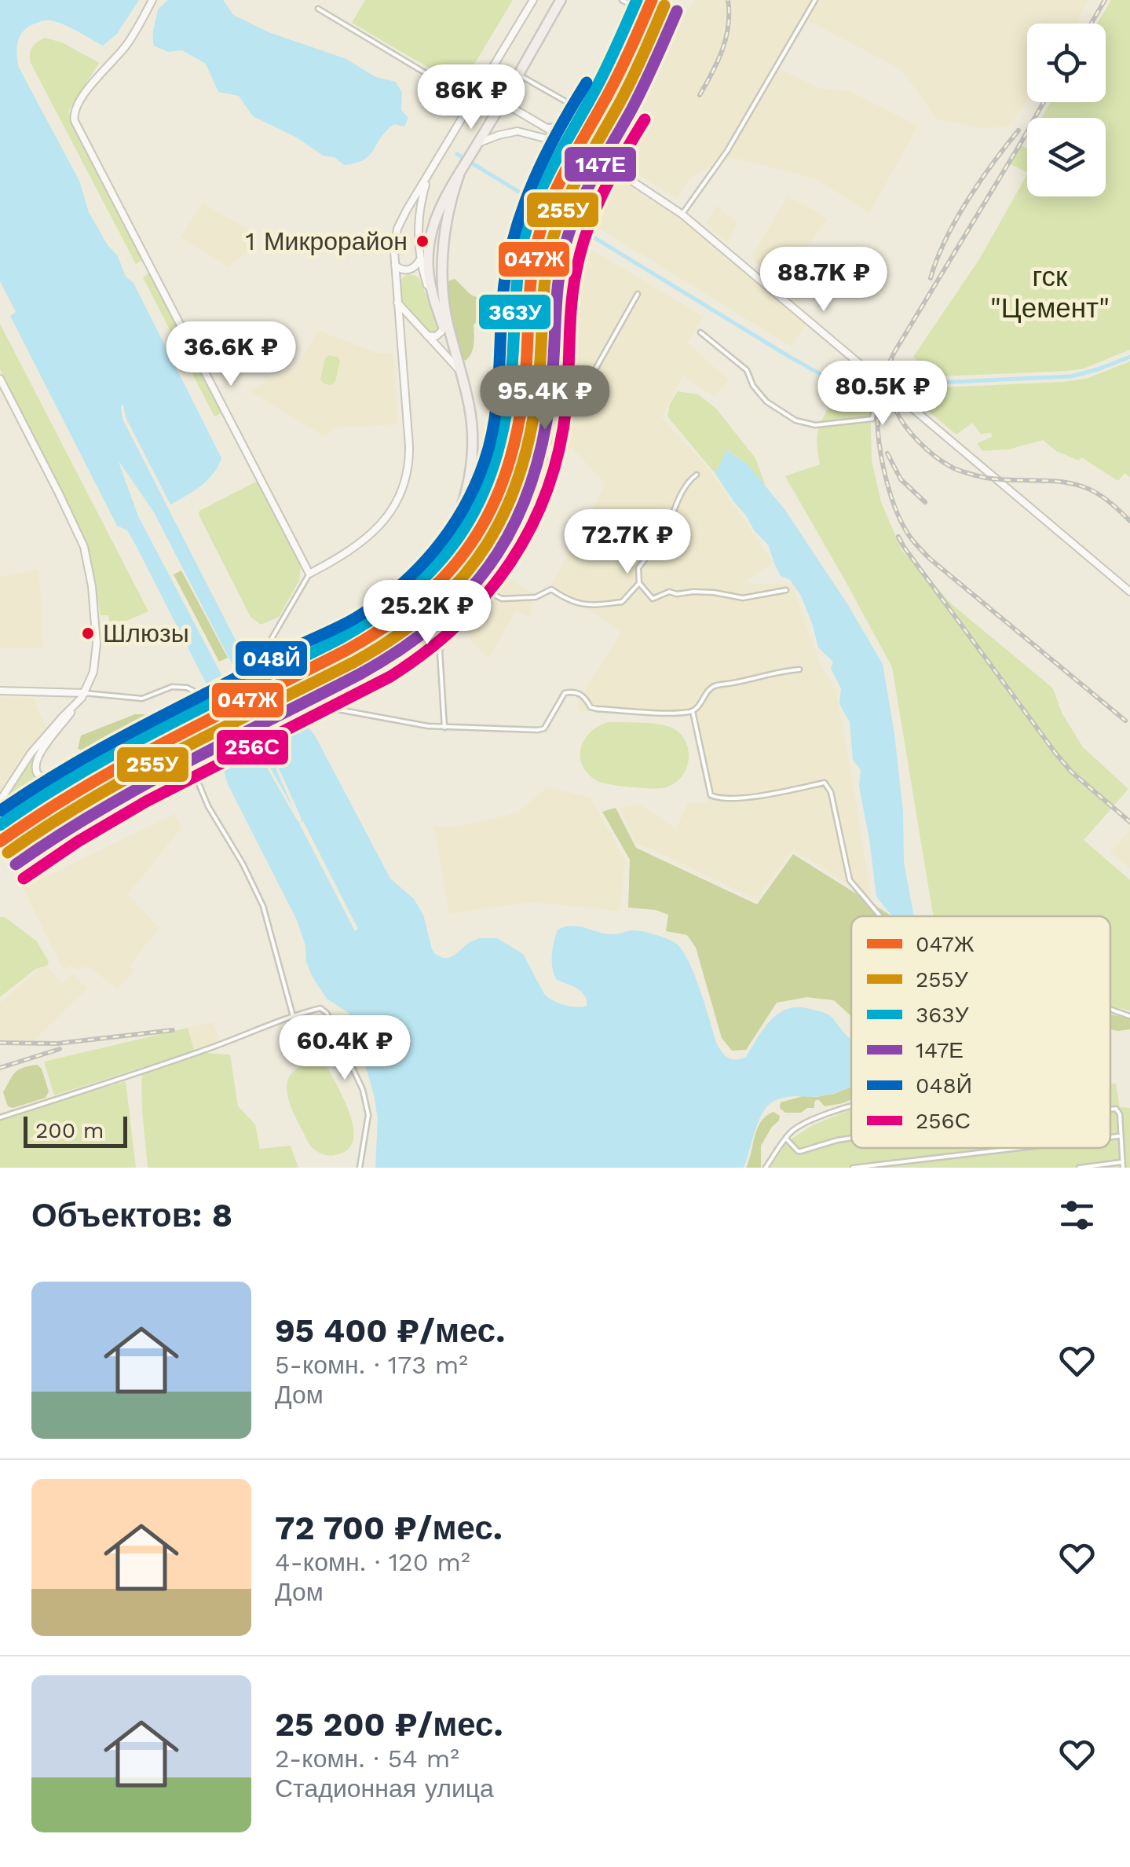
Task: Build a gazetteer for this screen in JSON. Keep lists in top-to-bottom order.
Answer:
{
  "parks": ["гск \"Цемент\""],
  "places": ["1 Микрорайон", "Шлюзы"],
  "lines": [
    "transit line 047Ж",
    "transit line 363У",
    "transit line 255У",
    "transit line 147Е",
    "transit line 048Й",
    "transit line 256С"
  ],
  "legend": [
    "047Ж",
    "255У",
    "363У",
    "147Е",
    "048Й",
    "256С"
  ],
  "scale_bar": "200 m",
  "page": {
    "price": [
      "86K ₽",
      "88.7K ₽",
      "36.6K ₽",
      "80.5K ₽",
      "95.4K ₽",
      "72.7K ₽",
      "25.2K ₽",
      "60.4K ₽"
    ],
    "scale": "200 m",
    "heading": "Объектов: 8",
    "list": [
      {
        "name": "95 400 ₽/мес.",
        "note": "5-комн. · 173 m² · Дом"
      },
      {
        "name": "72 700 ₽/мес.",
        "note": "4-комн. · 120 m² · Дом"
      },
      {
        "name": "25 200 ₽/мес.",
        "note": "2-комн. · 54 m² · Стадионная улица"
      }
    ]
  }
}
